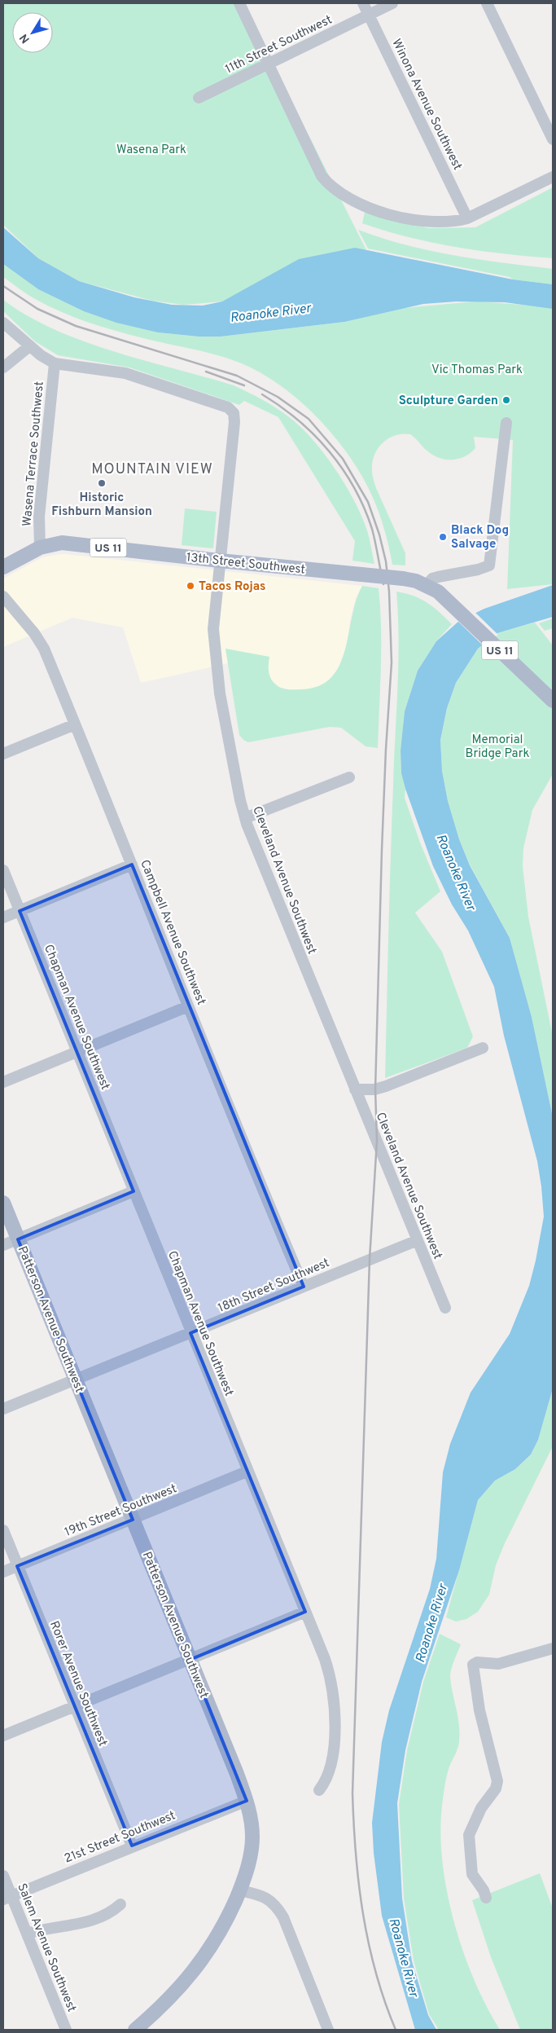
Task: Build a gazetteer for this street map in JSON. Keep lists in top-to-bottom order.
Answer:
{
  "streets": {
    "main road": ["US 11", "13th Street Southwest", "Patterson Avenue Southwest"],
    "street": [
      "11th Street Southwest",
      "Winona Avenue Southwest",
      "Wasena Terrace Southwest",
      "Cleveland Avenue Southwest",
      "Campbell Avenue Southwest",
      "Chapman Avenue Southwest",
      "18th Street Southwest",
      "19th Street Southwest",
      "Rorer Avenue Southwest",
      "21st Street Southwest",
      "Salem Avenue Southwest"
    ]
  },
  "crossings": [
    ["11th Street Southwest", "Winona Avenue Southwest"],
    ["Wasena Terrace Southwest", "13th Street Southwest"],
    ["Wasena Terrace Southwest", "Cleveland Avenue Southwest"],
    ["US 11", "13th Street Southwest"],
    ["13th Street Southwest", "Cleveland Avenue Southwest"],
    ["Cleveland Avenue Southwest", "18th Street Southwest"],
    ["Campbell Avenue Southwest", "18th Street Southwest"],
    ["Chapman Avenue Southwest", "18th Street Southwest"],
    ["Chapman Avenue Southwest", "19th Street Southwest"],
    ["18th Street Southwest", "Patterson Avenue Southwest"],
    ["Patterson Avenue Southwest", "19th Street Southwest"],
    ["Patterson Avenue Southwest", "21st Street Southwest"],
    ["19th Street Southwest", "Rorer Avenue Southwest"],
    ["Rorer Avenue Southwest", "21st Street Southwest"],
    ["21st Street Southwest", "Salem Avenue Southwest"]
  ],
  "districts": ["MOUNTAIN VIEW"],
  "water": ["Roanoke River"],
  "parks": ["Wasena Park", "Vic Thomas Park", "Memorial Bridge Park"],
  "places": [
    "Sculpture Garden",
    "Historic Fishburn Mansion",
    "Black Dog Salvage",
    "Tacos Rojas"
  ],
  "north": "bottom left"
}
